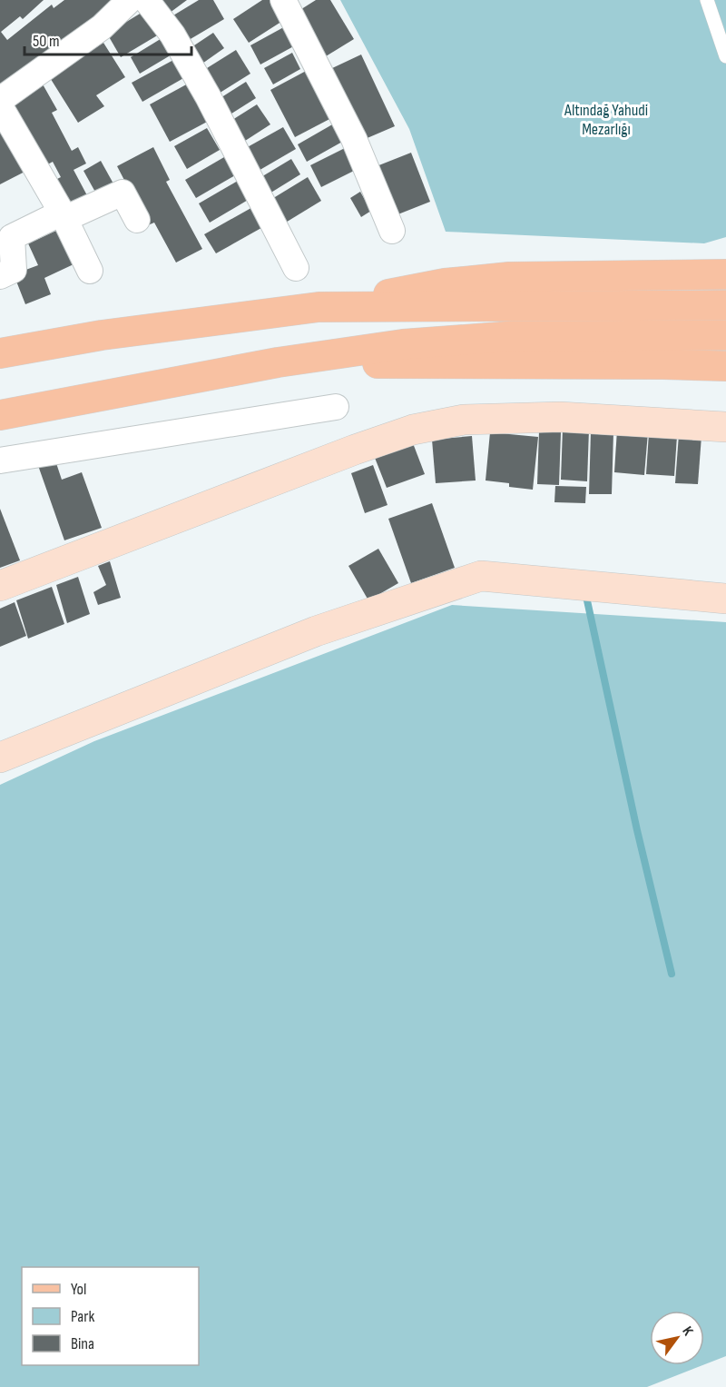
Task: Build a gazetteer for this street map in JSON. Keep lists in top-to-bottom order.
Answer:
{
  "parks": ["Altındağ Yahudi Mezarlığı"],
  "legend": ["Yol", "Park", "Bina"],
  "scale_bar": "50 m",
  "north": "top right"
}
